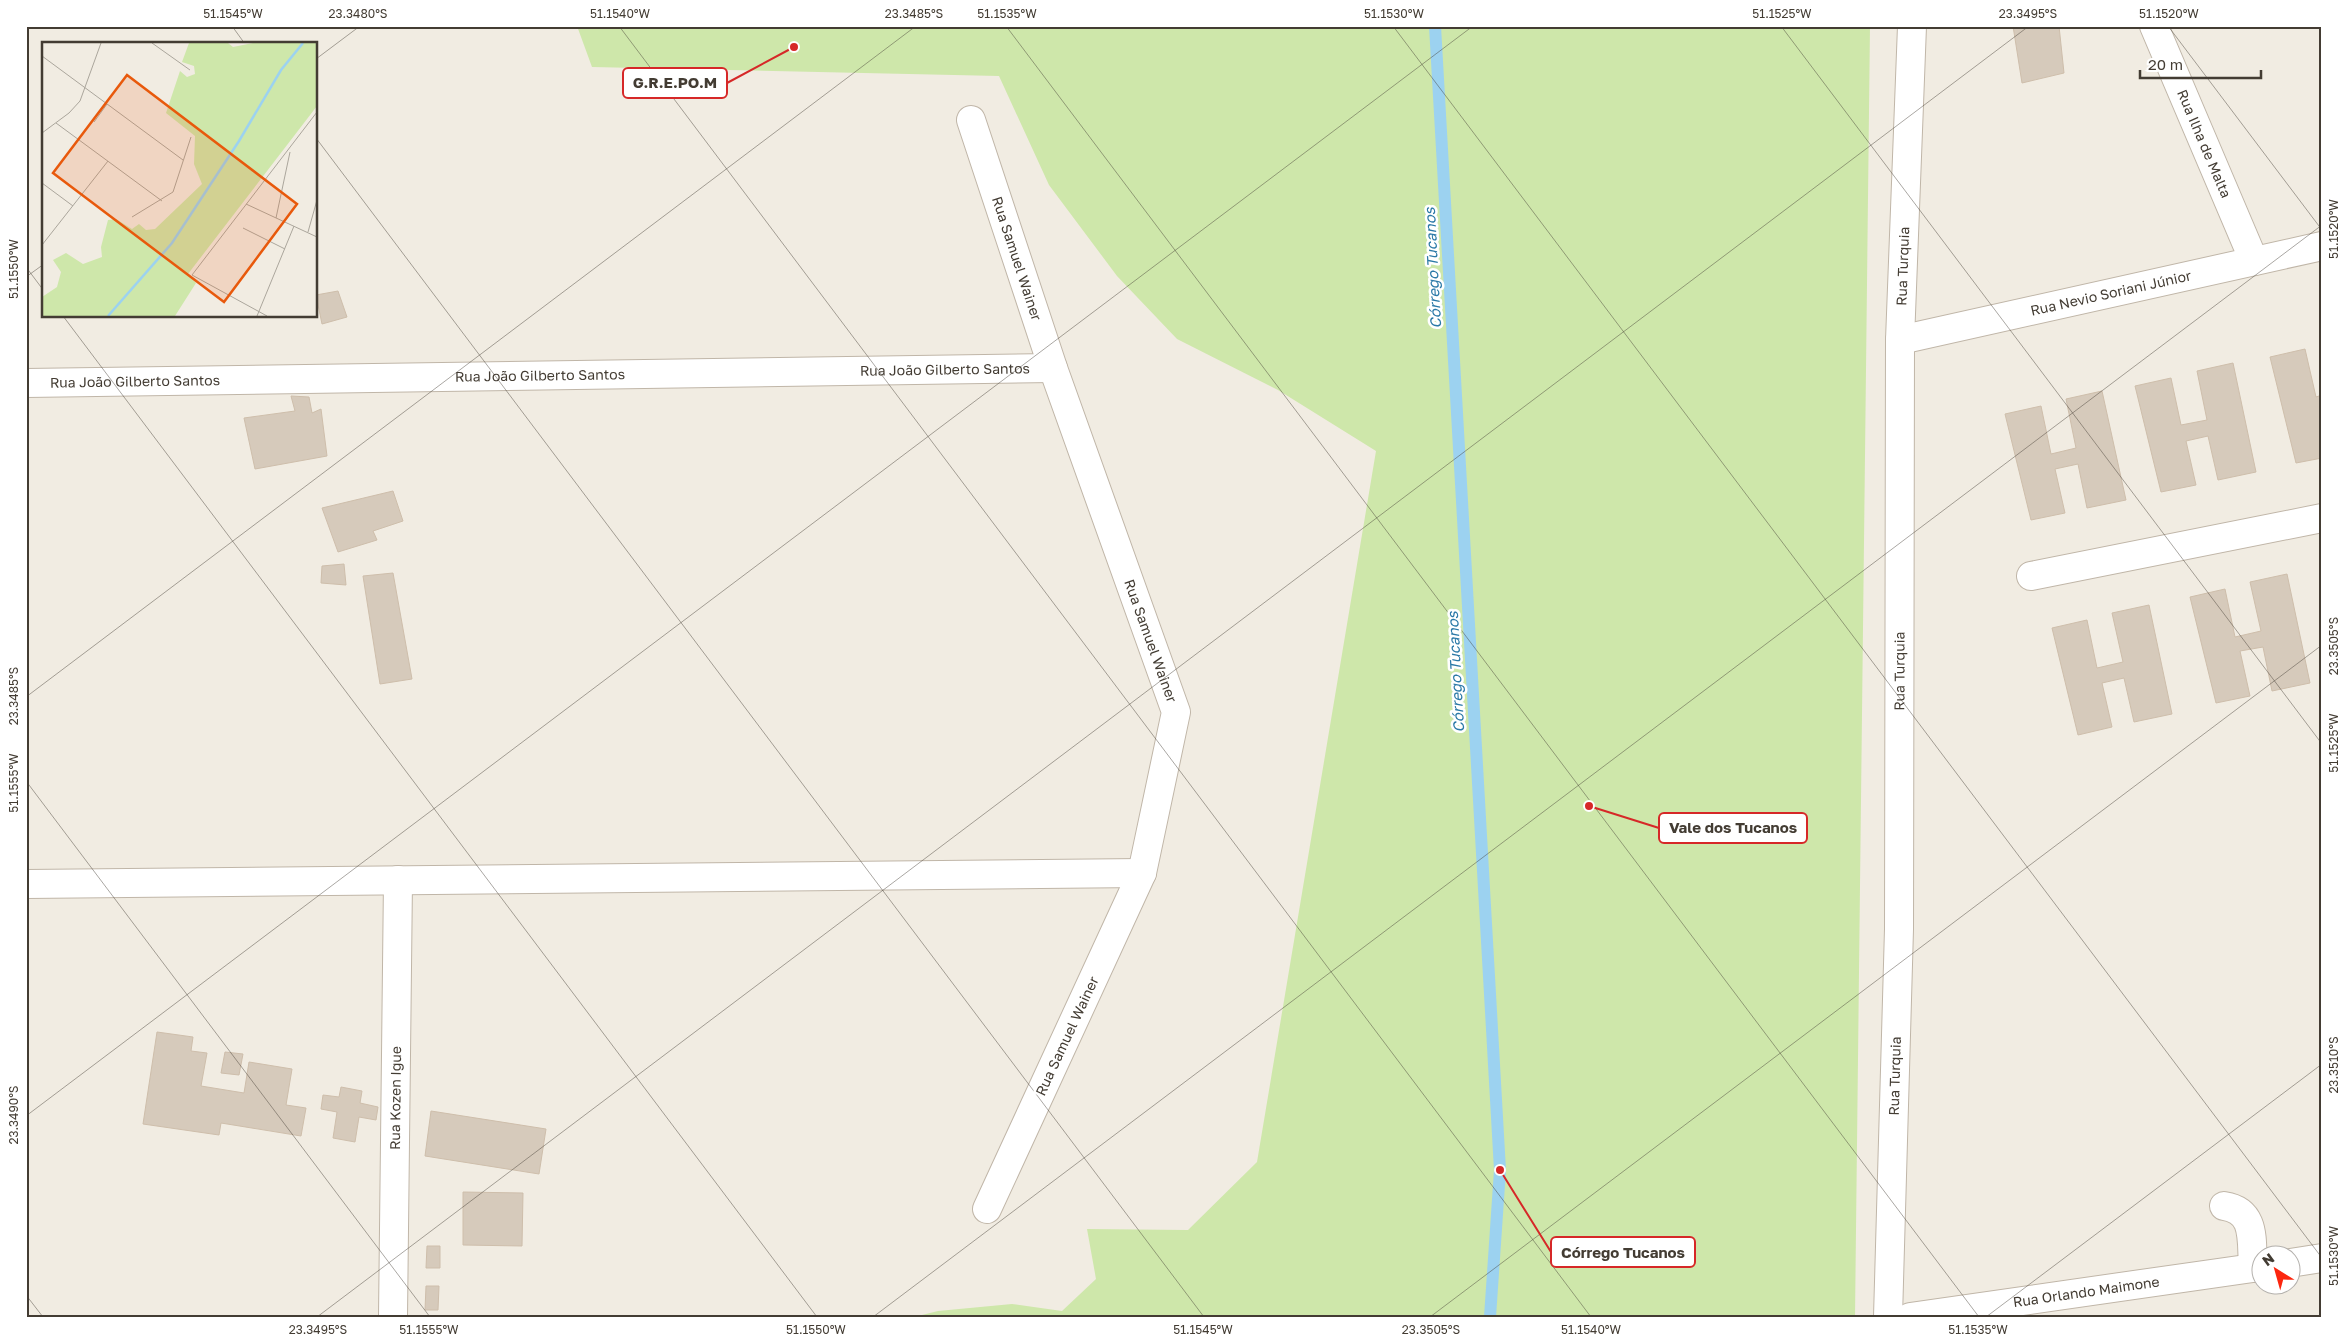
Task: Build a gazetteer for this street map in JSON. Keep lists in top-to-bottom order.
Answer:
{
  "streets": {
    "street": [
      "Rua Ilha de Malta",
      "Rua Samuel Wainer",
      "Rua Turquia",
      "Rua Nevio Soriani Júnior",
      "Rua João Gilberto Santos",
      "Rua Kozen Igue",
      "Rua Orlando Maimone"
    ]
  },
  "crossings": [
    ["Rua Ilha de Malta", "Rua Nevio Soriani Júnior"],
    ["Rua Samuel Wainer", "Rua João Gilberto Santos"],
    ["Rua Turquia", "Rua Nevio Soriani Júnior"]
  ],
  "water": ["Córrego Tucanos"],
  "places": ["G.R.E.PO.M", "Vale dos Tucanos", "Córrego Tucanos"],
  "scale_bar": "20 m",
  "north": "top left",
  "coordinates": [
    "51.1545°W",
    "23.3480°S",
    "51.1540°W",
    "23.3485°S",
    "51.1535°W",
    "51.1530°W",
    "51.1525°W",
    "23.3495°S",
    "51.1520°W",
    "51.1550°W",
    "23.3505°S",
    "51.1555°W",
    "23.3510°S",
    "23.3490°S"
  ]
}
